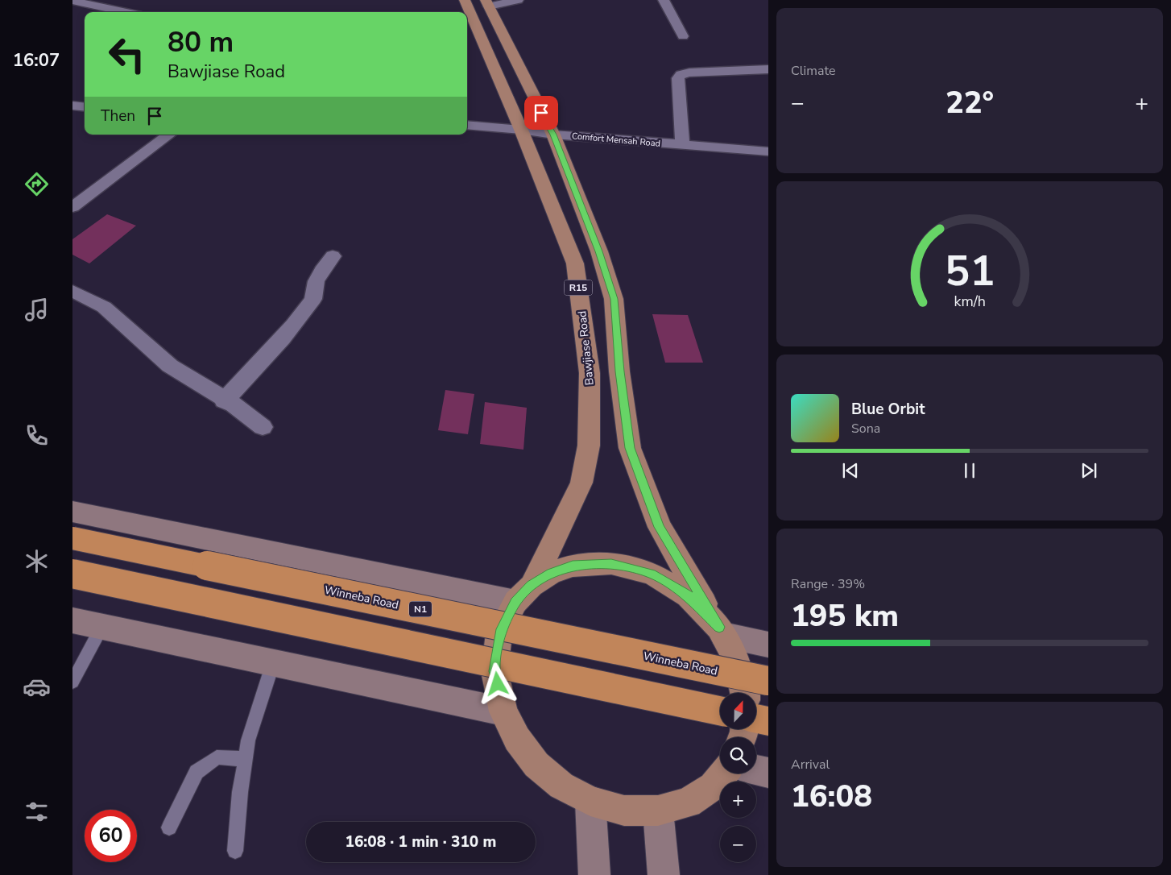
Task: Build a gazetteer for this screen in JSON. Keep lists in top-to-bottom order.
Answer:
{
  "streets": {
    "highway": ["Winneba Road", "N1"],
    "main road": ["R15", "Bawjiase Road"],
    "street": ["Comfort Mensah Road"]
  },
  "crossings": [
    ["Comfort Mensah Road", "R15"],
    ["Comfort Mensah Road", "Bawjiase Road"]
  ],
  "north": "top",
  "page": {
    "tabs": "16:07",
    "tile": [
      "Climate",
      ["Range · 39%", "195 km"],
      ["Arrival", "16:08"]
    ],
    "turn": ["80 m", "Bawjiase Road"],
    "heat": ["−", "22°", "+"],
    "then": "Then",
    "song": ["Blue Orbit", "Sona"],
    "map_buttons": ["+", "−"],
    "limit": "60",
    "trip": "16:08 · 1 min · 310 m",
    "gauge": ["51", "km/h"]
  }
}
